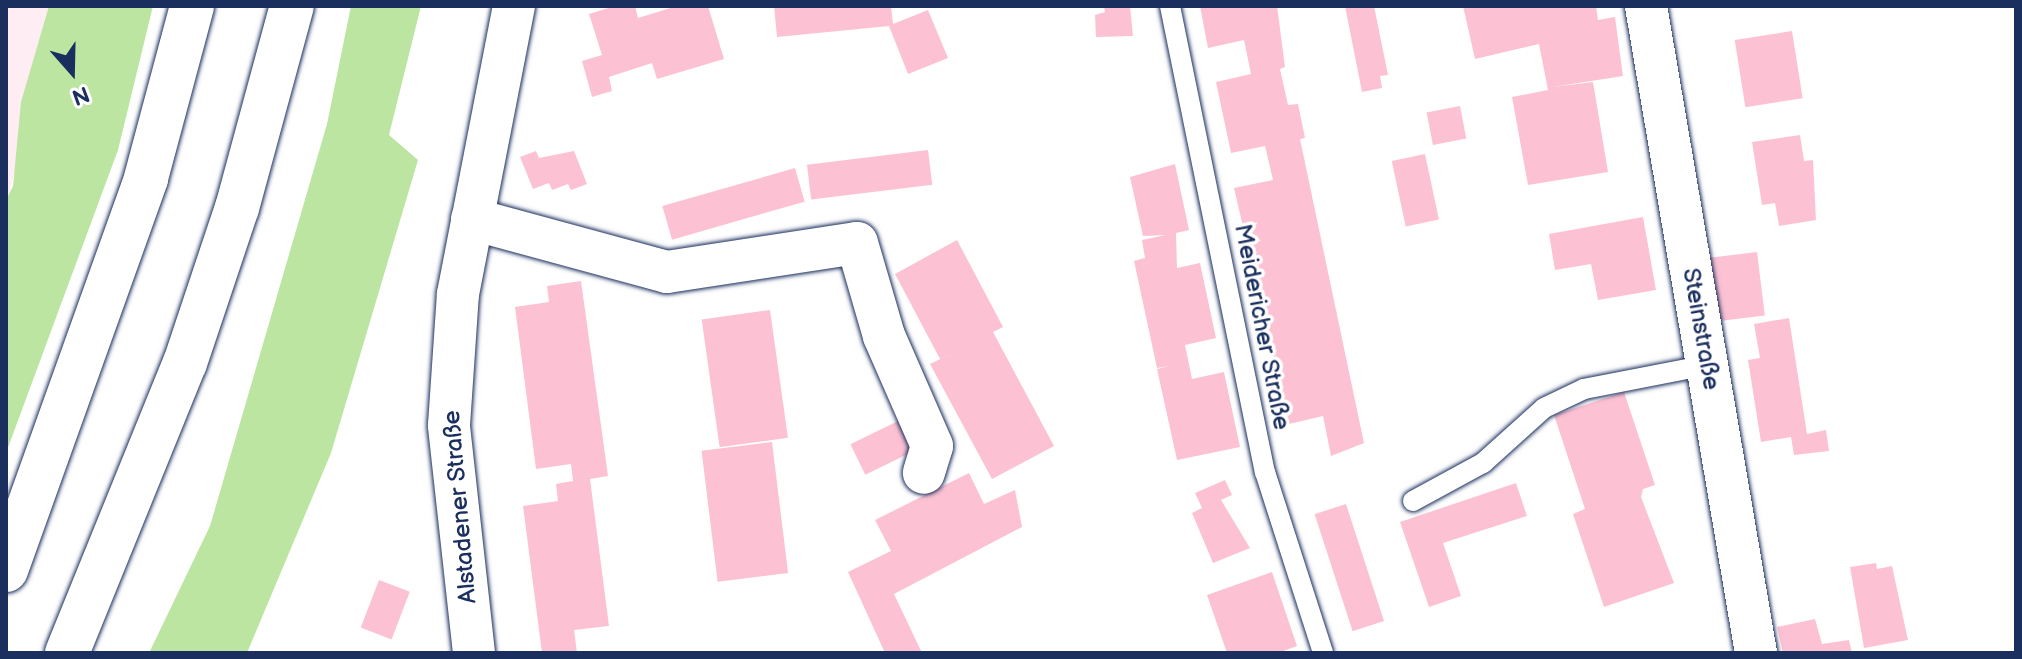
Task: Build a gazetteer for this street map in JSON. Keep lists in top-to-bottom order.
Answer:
{
  "streets": {
    "street": ["Steinstraße", "Alstadener Straße"],
    "lane": ["Meidericher Straße"]
  },
  "north": "bottom"
}
